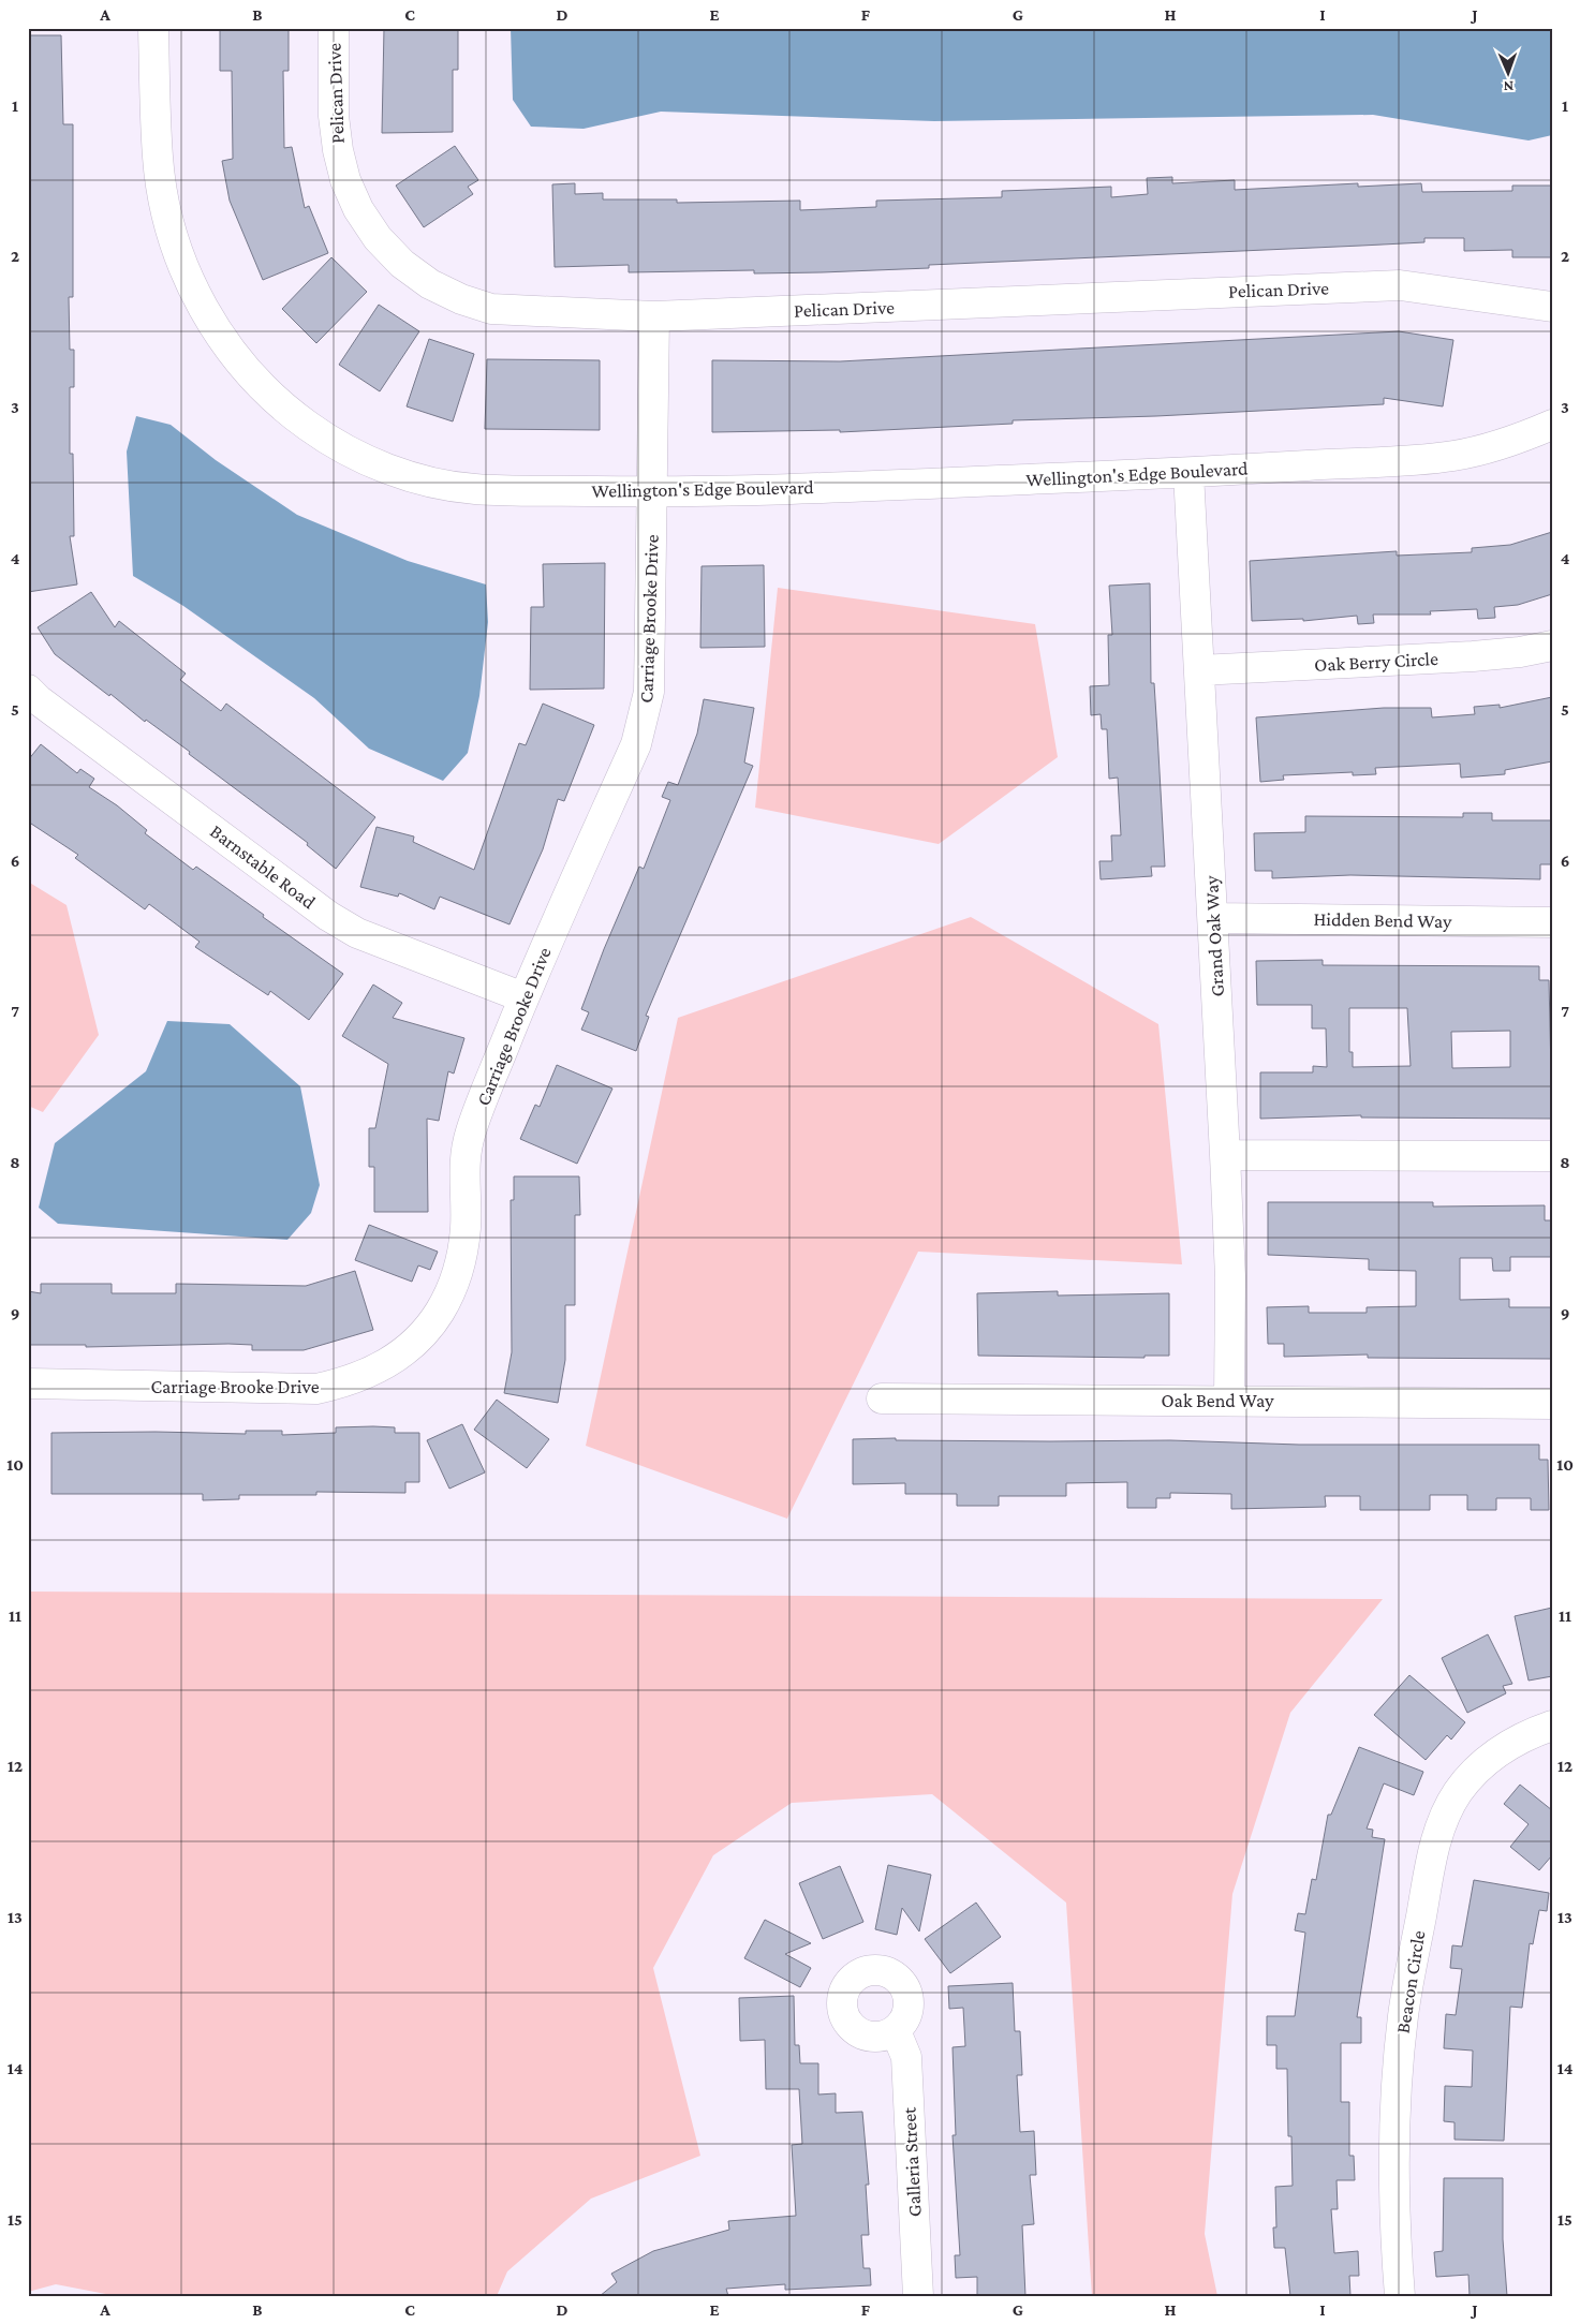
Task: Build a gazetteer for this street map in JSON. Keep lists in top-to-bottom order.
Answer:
{
  "streets": {
    "street": [
      "Pelican Drive",
      "Wellington's Edge Boulevard",
      "Carriage Brooke Drive",
      "Oak Berry Circle",
      "Barnstable Road",
      "Hidden Bend Way",
      "Grand Oak Way",
      "Oak Bend Way",
      "Beacon Circle",
      "Galleria Street"
    ]
  },
  "crossings": [
    ["Pelican Drive", "Carriage Brooke Drive"],
    ["Wellington's Edge Boulevard", "Carriage Brooke Drive"],
    ["Wellington's Edge Boulevard", "Grand Oak Way"],
    ["Carriage Brooke Drive", "Barnstable Road"],
    ["Oak Berry Circle", "Grand Oak Way"],
    ["Hidden Bend Way", "Grand Oak Way"],
    ["Grand Oak Way", "Oak Bend Way"]
  ],
  "north": "bottom",
  "grid": {
    "columns": [
      "A",
      "B",
      "C",
      "D",
      "E",
      "F",
      "G",
      "H",
      "I",
      "J"
    ],
    "rows": [
      "1",
      "2",
      "3",
      "4",
      "5",
      "6",
      "7",
      "8",
      "9",
      "10",
      "11",
      "12",
      "13",
      "14",
      "15"
    ]
  }
}
